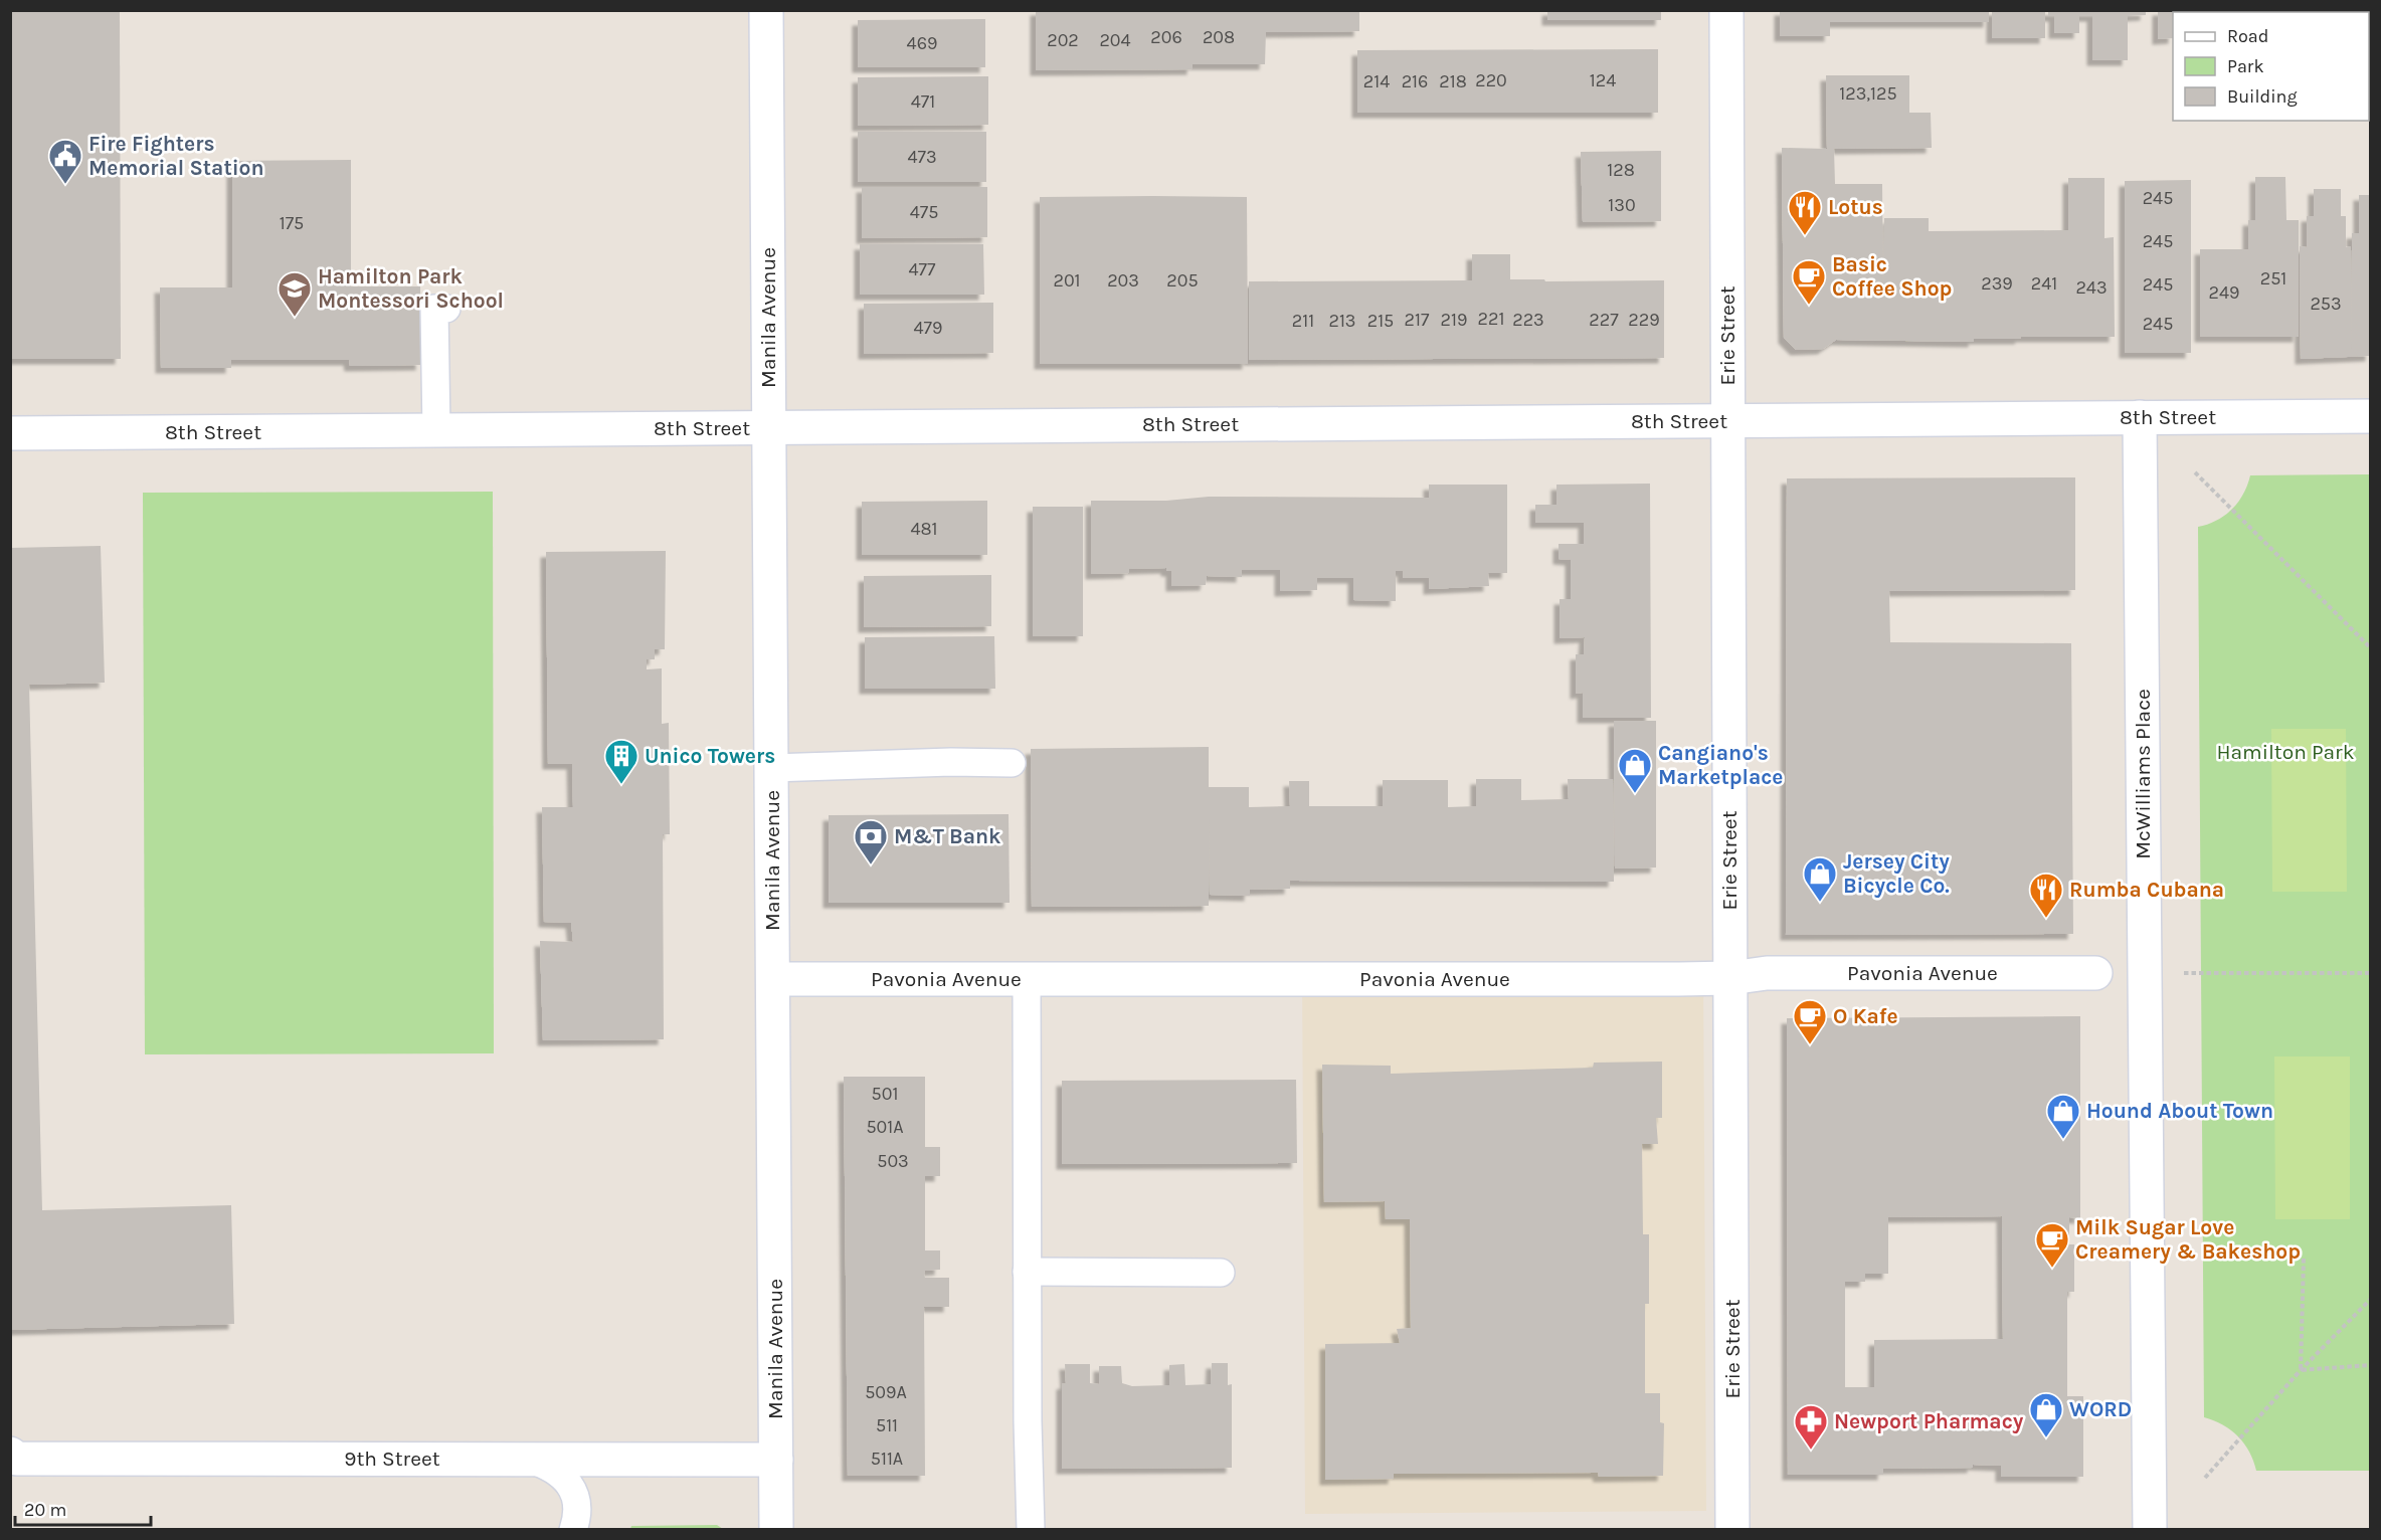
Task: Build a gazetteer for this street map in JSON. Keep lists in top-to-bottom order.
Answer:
{
  "streets": {
    "street": [
      "Manila Avenue",
      "Erie Street",
      "8th Street",
      "McWilliams Place",
      "Pavonia Avenue",
      "9th Street"
    ]
  },
  "crossings": [
    ["Manila Avenue", "8th Street"],
    ["Manila Avenue", "Pavonia Avenue"],
    ["Manila Avenue", "9th Street"],
    ["Erie Street", "8th Street"],
    ["Erie Street", "Pavonia Avenue"],
    ["8th Street", "McWilliams Place"]
  ],
  "parks": ["Hamilton Park"],
  "places": {
    "public building": ["Fire Fighters Memorial Station"],
    "restaurant": ["Lotus", "Rumba Cubana"],
    "cafe": ["Basic Coffee Shop", "O Kafe", "Milk Sugar Love Creamery & Bakeshop"],
    "school or university": ["Hamilton Park Montessori School"],
    "building": ["Unico Towers"],
    "shop": [
      "Cangiano's Marketplace",
      "Jersey City Bicycle Co.",
      "Hound About Town",
      "WORD"
    ],
    "bank": ["M&T Bank"],
    "pharmacy": ["Newport Pharmacy"]
  },
  "house_numbers": [
    "206",
    "208",
    "202",
    "204",
    "469",
    "220",
    "124",
    "214",
    "216",
    "218",
    "123,125",
    "471",
    "473",
    "128",
    "245",
    "130",
    "475",
    "175",
    "245",
    "477",
    "251",
    "201",
    "203",
    "205",
    "239",
    "241",
    "245",
    "243",
    "249",
    "253",
    "221",
    "217",
    "219",
    "223",
    "227",
    "229",
    "211",
    "213",
    "215",
    "245",
    "479",
    "481",
    "501",
    "501A",
    "503",
    "509A",
    "511",
    "511A"
  ],
  "legend": ["Road", "Park", "Building"],
  "scale_bar": "20 m"
}
